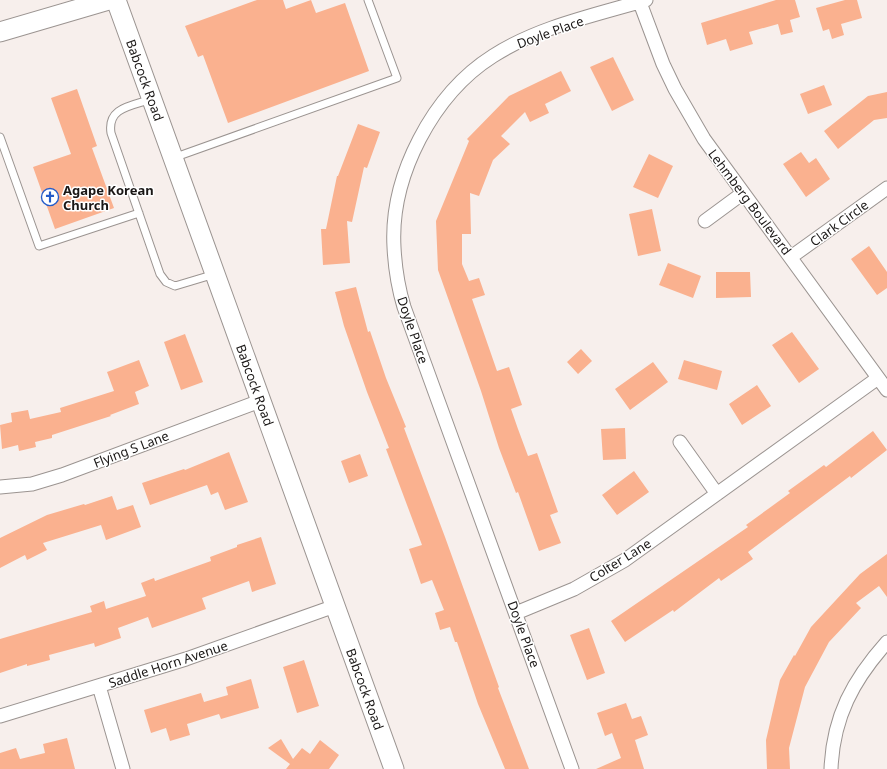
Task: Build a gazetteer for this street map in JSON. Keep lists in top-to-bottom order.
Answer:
{
  "streets": {
    "street": [
      "Doyle Place",
      "Babcock Road",
      "Lehmberg Boulevard",
      "Clark Circle",
      "Flying S Lane",
      "Colter Lane",
      "Saddle Horn Avenue"
    ]
  },
  "crossings": [
    ["Doyle Place", "Lehmberg Boulevard"],
    ["Doyle Place", "Colter Lane"],
    ["Babcock Road", "Flying S Lane"],
    ["Babcock Road", "Saddle Horn Avenue"],
    ["Lehmberg Boulevard", "Clark Circle"],
    ["Lehmberg Boulevard", "Colter Lane"]
  ],
  "places": {
    "church": ["Agape Korean Church"]
  }
}
